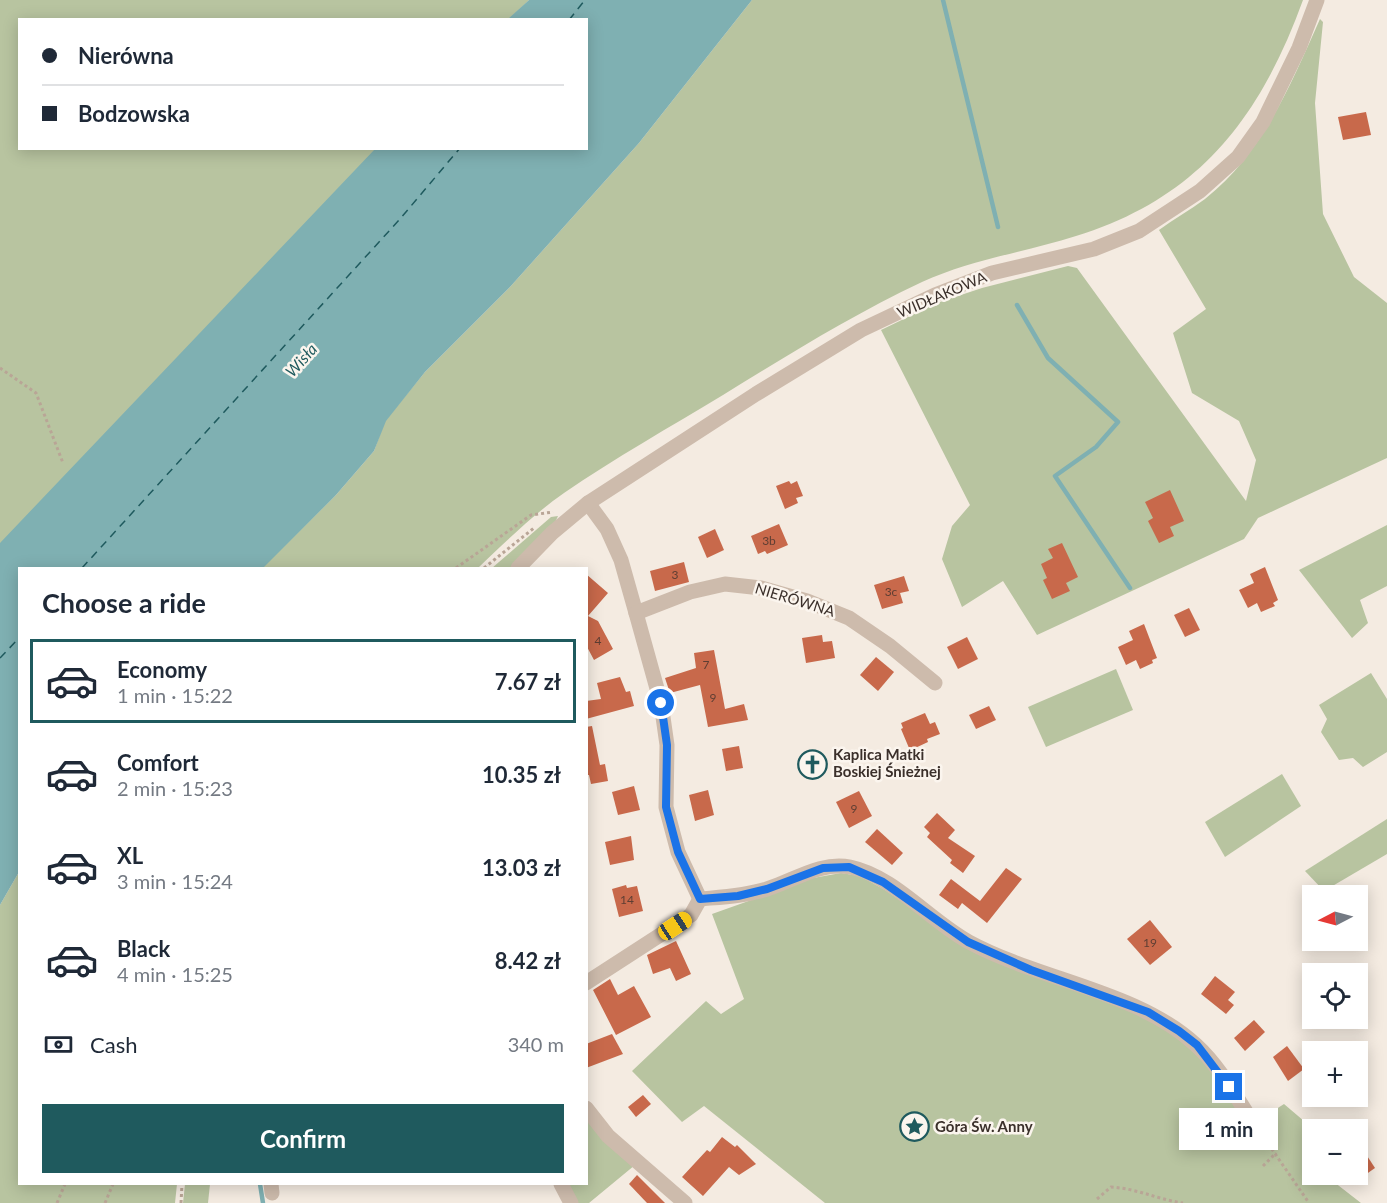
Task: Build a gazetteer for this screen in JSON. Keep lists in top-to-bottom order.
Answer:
{
  "streets": {
    "street": ["WIDŁAKOWA", "NIERÓWNA"]
  },
  "water": ["Wisła"],
  "places": {
    "church": ["Kaplica Matki Boskiej Śnieżnej"],
    "place": ["Góra Św. Anny"]
  },
  "house_numbers": [
    "3b",
    "3",
    "3c",
    "4",
    "7",
    "9",
    "9",
    "14",
    "19"
  ],
  "north": "left",
  "page": {
    "banner": ["Nierówna", "Bodzowska"],
    "heading": "Choose a ride",
    "list": [
      {
        "name": "Economy",
        "note": "1 min · 15:22",
        "value": "7.67 zł"
      },
      {
        "name": "Comfort",
        "note": "2 min · 15:23",
        "value": "10.35 zł"
      },
      {
        "name": "XL",
        "note": "3 min · 15:24",
        "value": "13.03 zł"
      },
      {
        "name": "Black",
        "note": "4 min · 15:25",
        "value": "8.42 zł"
      }
    ],
    "map_buttons": ["+", "−"],
    "pay": ["Cash", "340 m"],
    "buttons": "Confirm",
    "bubble": "1 min"
  }
}
